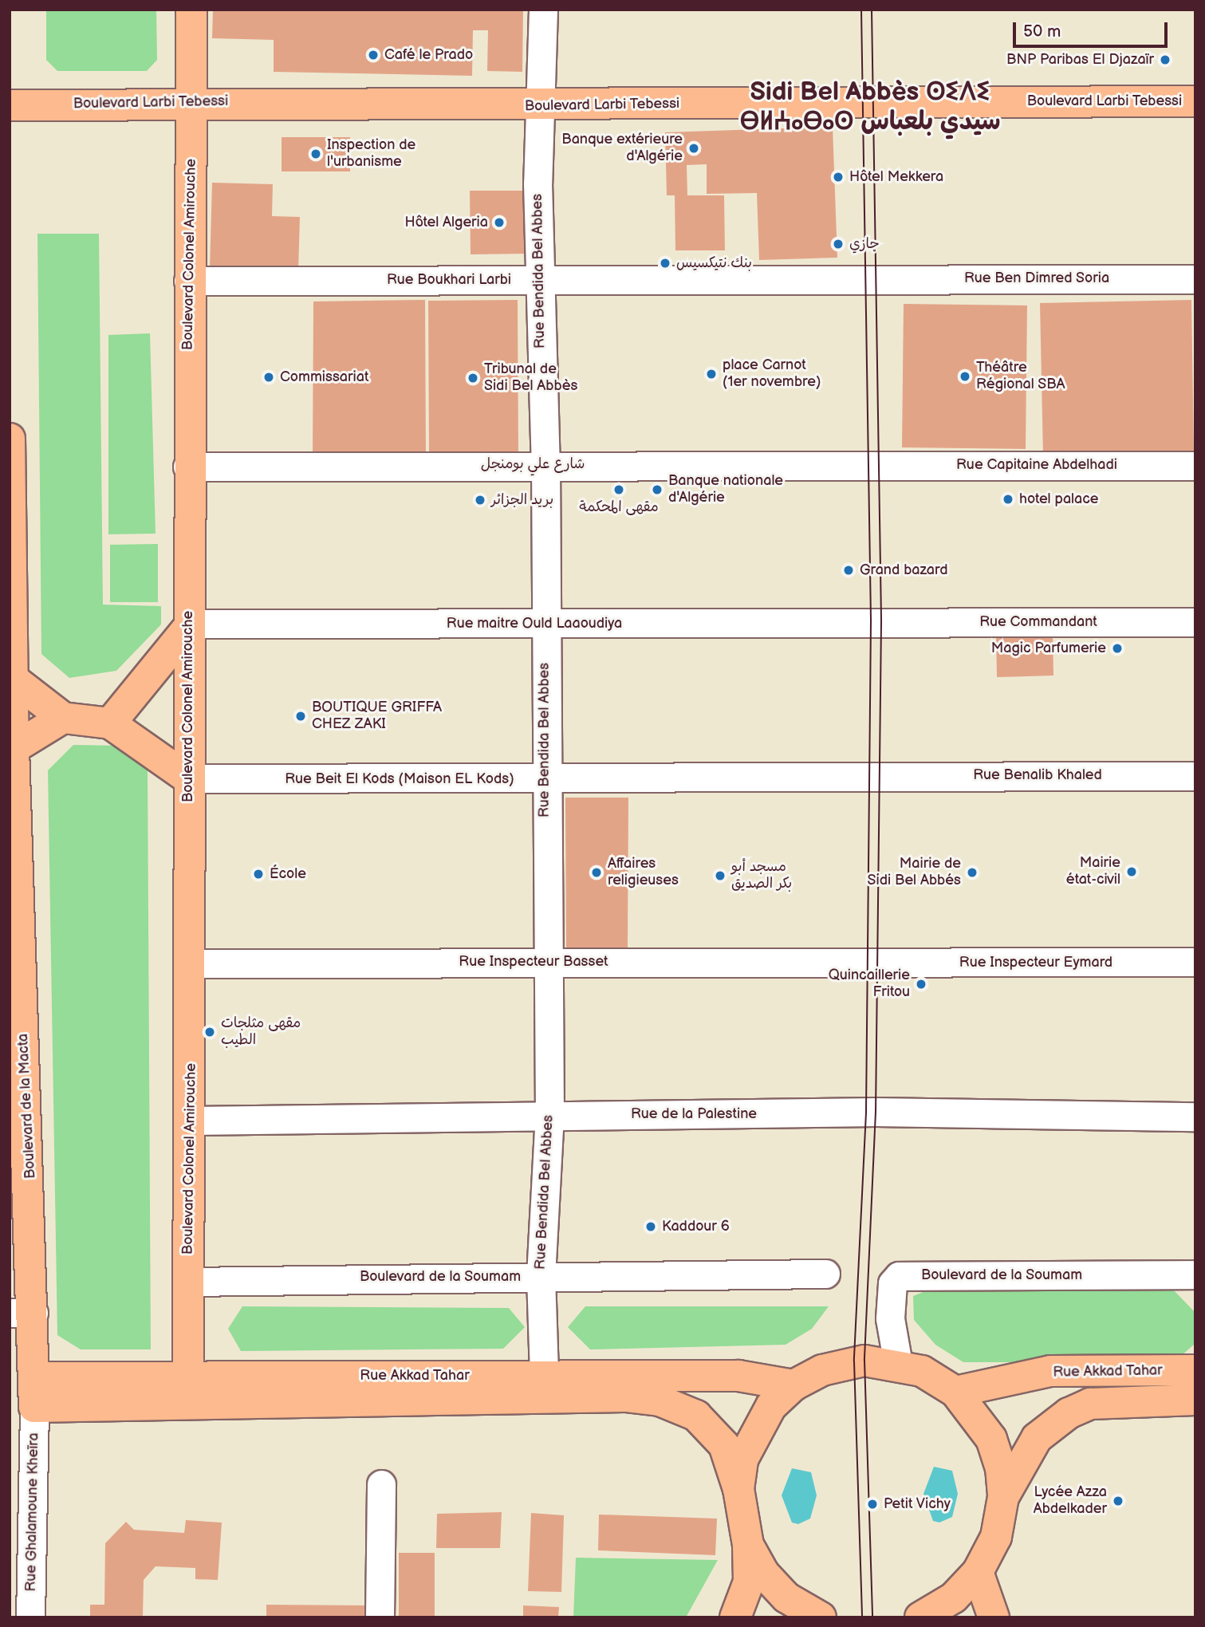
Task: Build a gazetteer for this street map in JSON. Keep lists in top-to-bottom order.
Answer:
{
  "streets": {
    "main road": [
      "Boulevard Larbi Tebessi",
      "Boulevard Colonel Amirouche",
      "Boulevard de la Macta",
      "Rue Akkad Tahar"
    ],
    "street": [
      "Rue Bendida Bel Abbes",
      "Rue Ben Dimred Soria",
      "Rue Boukhari Larbi",
      "شارع علي بومنجل",
      "Rue Capitaine Abdelhadi",
      "Rue Commandant",
      "Rue maitre Ould Laaoudiya",
      "Rue Benalib Khaled",
      "Rue Beit El Kods (Maison EL Kods)",
      "Rue Inspecteur Basset",
      "Rue Inspecteur Eymard",
      "Rue de la Palestine",
      "Boulevard de la Soumam",
      "Rue Ghalamoune Kheïra"
    ]
  },
  "crossings": [
    ["Boulevard Larbi Tebessi", "Boulevard Colonel Amirouche"],
    ["Boulevard Larbi Tebessi", "Rue Bendida Bel Abbes"],
    ["Boulevard Colonel Amirouche", "Rue Boukhari Larbi"],
    ["Boulevard Colonel Amirouche", "شارع علي بومنجل"],
    ["Boulevard Colonel Amirouche", "Rue maitre Ould Laaoudiya"],
    ["Boulevard Colonel Amirouche", "Rue Beit El Kods (Maison EL Kods)"],
    ["Boulevard Colonel Amirouche", "Rue Inspecteur Basset"],
    ["Boulevard Colonel Amirouche", "Rue de la Palestine"],
    ["Boulevard Colonel Amirouche", "Boulevard de la Soumam"],
    ["Boulevard Colonel Amirouche", "Rue Akkad Tahar"],
    ["Rue Bendida Bel Abbes", "Rue Boukhari Larbi"],
    ["Rue Bendida Bel Abbes", "شارع علي بومنجل"],
    ["Rue Bendida Bel Abbes", "Rue maitre Ould Laaoudiya"],
    ["Rue Bendida Bel Abbes", "Rue Beit El Kods (Maison EL Kods)"],
    ["Rue Bendida Bel Abbes", "Rue Inspecteur Basset"],
    ["Rue Bendida Bel Abbes", "Rue de la Palestine"],
    ["Rue Bendida Bel Abbes", "Boulevard de la Soumam"],
    ["Rue Bendida Bel Abbes", "Rue Akkad Tahar"],
    ["Rue Ben Dimred Soria", "Rue Boukhari Larbi"],
    ["شارع علي بومنجل", "Rue Capitaine Abdelhadi"],
    ["Rue Commandant", "Rue maitre Ould Laaoudiya"],
    ["Rue Benalib Khaled", "Rue Beit El Kods (Maison EL Kods)"],
    ["Rue Inspecteur Basset", "Rue Inspecteur Eymard"],
    ["Boulevard de la Macta", "Rue Akkad Tahar"],
    ["Boulevard de la Macta", "Rue Ghalamoune Kheïra"],
    ["Rue Akkad Tahar", "Rue Ghalamoune Kheïra"]
  ],
  "districts": ["Sidi Bel Abbès ⵙⵉⴷⵉ ⴱⵍⵄⴰⴱⴰⵙ سيدي بلعباس"],
  "places": [
    "Café le Prado",
    "BNP Paribas El Djazaïr",
    "Banque extérieure d'Algérie",
    "Inspection de l'urbanisme",
    "Hôtel Mekkera",
    "Hôtel Algeria",
    "جازي",
    "بنك نتيكسيس",
    "place Carnot (1er novembre)",
    "Théâtre Régional SBA",
    "Commissariat",
    "Tribunal de Sidi Bel Abbès",
    "مقهى المحكمة",
    "Banque nationale d'Algérie",
    "hotel palace",
    "بريد الجزائر",
    "Grand bazard",
    "Magic Parfumerie",
    "BOUTIQUE GRIFFA CHEZ ZAKI",
    "Mairie état-civil",
    "Affaires religieuses",
    "Mairie de Sidi Bel Abbés",
    "École",
    "مسجد أبو بكر الصديق",
    "Quincaillerie Fritou",
    "مقهى مثلجات الطيب",
    "Kaddour 6",
    "Lycée Azza Abdelkader",
    "Petit Vichy"
  ],
  "scale_bar": "50 m"
}
